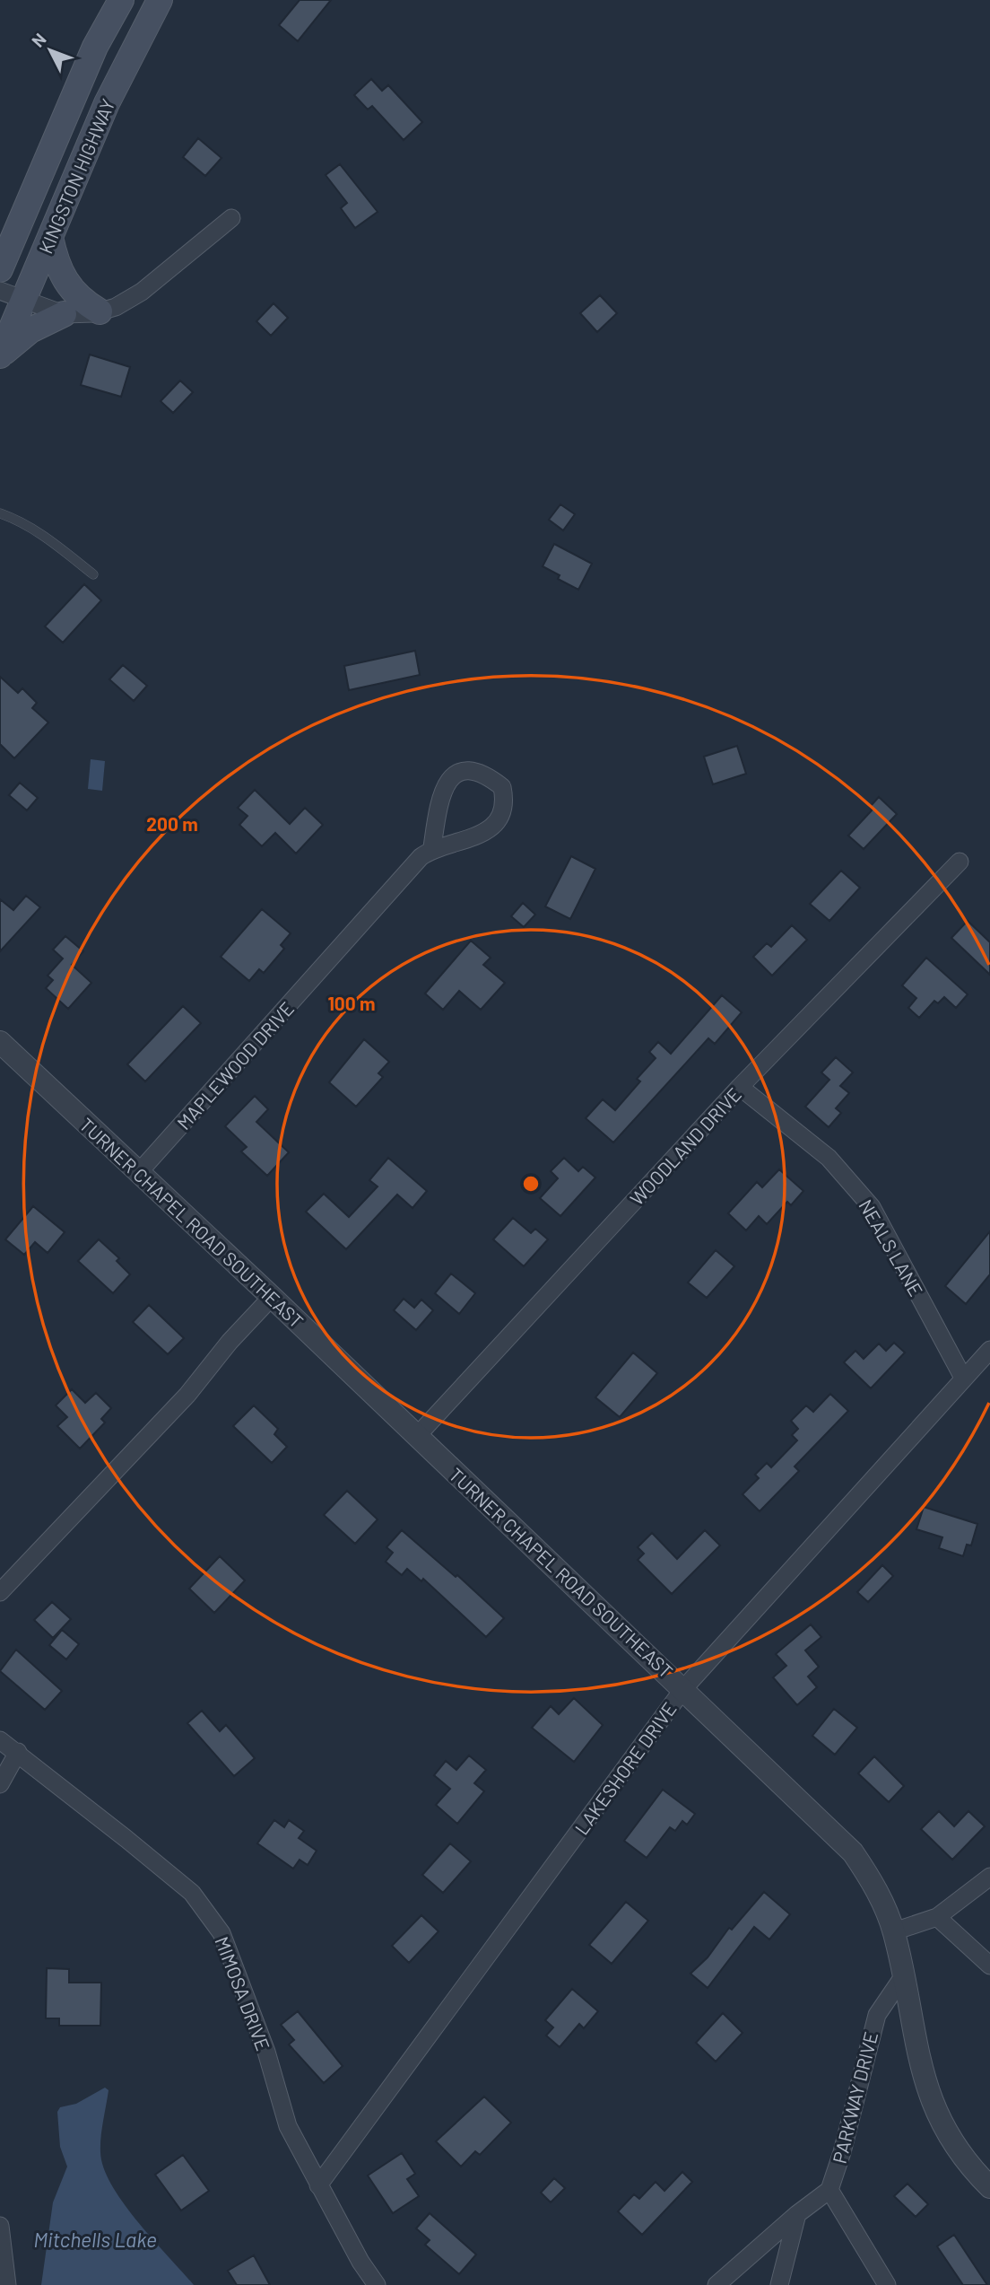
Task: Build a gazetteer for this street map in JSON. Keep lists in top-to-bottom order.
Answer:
{
  "streets": {
    "main road": ["KINGSTON HIGHWAY"],
    "street": [
      "MAPLEWOOD DRIVE",
      "WOODLAND DRIVE",
      "TURNER CHAPEL ROAD SOUTHEAST",
      "NEALS LANE",
      "LAKESHORE DRIVE",
      "MIMOSA DRIVE",
      "PARKWAY DRIVE"
    ]
  },
  "crossings": [
    ["MAPLEWOOD DRIVE", "TURNER CHAPEL ROAD SOUTHEAST"],
    ["WOODLAND DRIVE", "TURNER CHAPEL ROAD SOUTHEAST"],
    ["WOODLAND DRIVE", "NEALS LANE"],
    ["TURNER CHAPEL ROAD SOUTHEAST", "LAKESHORE DRIVE"],
    ["TURNER CHAPEL ROAD SOUTHEAST", "PARKWAY DRIVE"],
    ["NEALS LANE", "LAKESHORE DRIVE"],
    ["LAKESHORE DRIVE", "MIMOSA DRIVE"]
  ],
  "water": ["Mitchells Lake"],
  "north": "top left",
  "rings": ["200 m", "100 m"]
}
